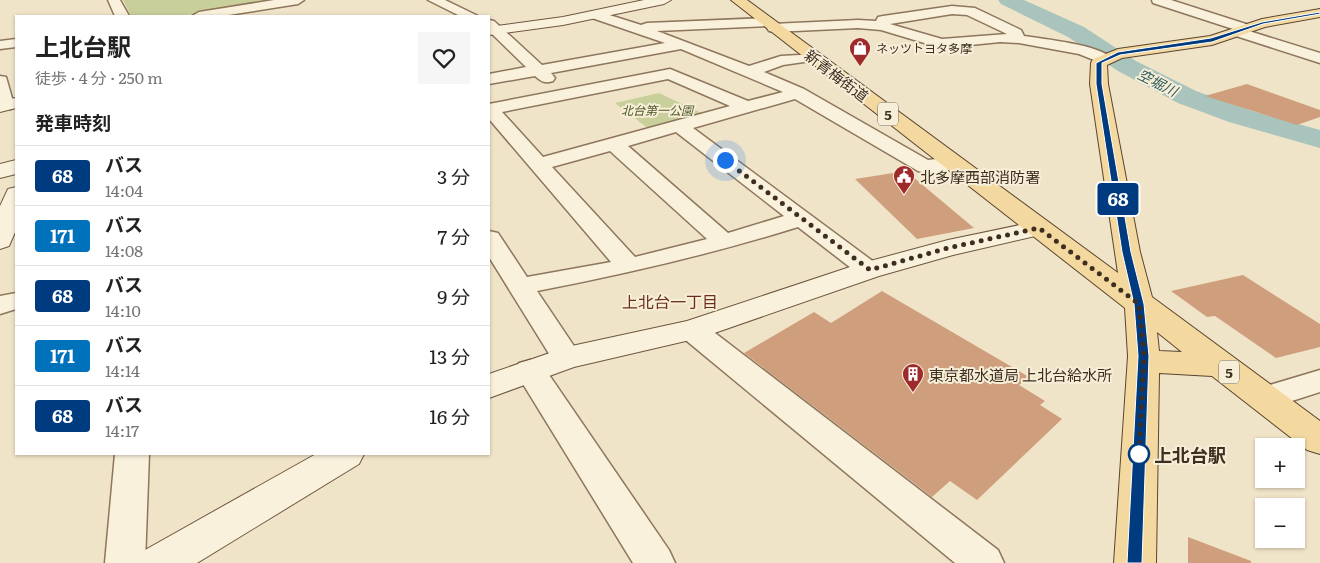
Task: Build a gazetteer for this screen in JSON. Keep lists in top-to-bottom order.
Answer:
{
  "streets": {
    "main road": ["新青梅街道", "5"]
  },
  "districts": ["上北台一丁目"],
  "water": ["空堀川"],
  "parks": ["北台第一公園"],
  "places": {
    "shop": ["ネッツトヨタ多摩"],
    "public building": ["北多摩西部消防署"],
    "building": ["東京都水道局 上北台給水所"],
    "other": ["上北台駅"]
  },
  "lines": ["bus line 68"],
  "page": {
    "on_map": "68",
    "heading": [
      ["上北台駅", "徒歩 · 4 分 · 250 m"],
      "発車時刻"
    ],
    "list": [
      {
        "mark": "68",
        "name": "バス",
        "note": "14:04",
        "value": "3 分"
      },
      {
        "mark": "171",
        "name": "バス",
        "note": "14:08",
        "value": "7 分"
      },
      {
        "mark": "68",
        "name": "バス",
        "note": "14:10",
        "value": "9 分"
      },
      {
        "mark": "171",
        "name": "バス",
        "note": "14:14",
        "value": "13 分"
      },
      {
        "mark": "68",
        "name": "バス",
        "note": "14:17",
        "value": "16 分"
      }
    ],
    "map_buttons": ["+", "−"]
  }
}
